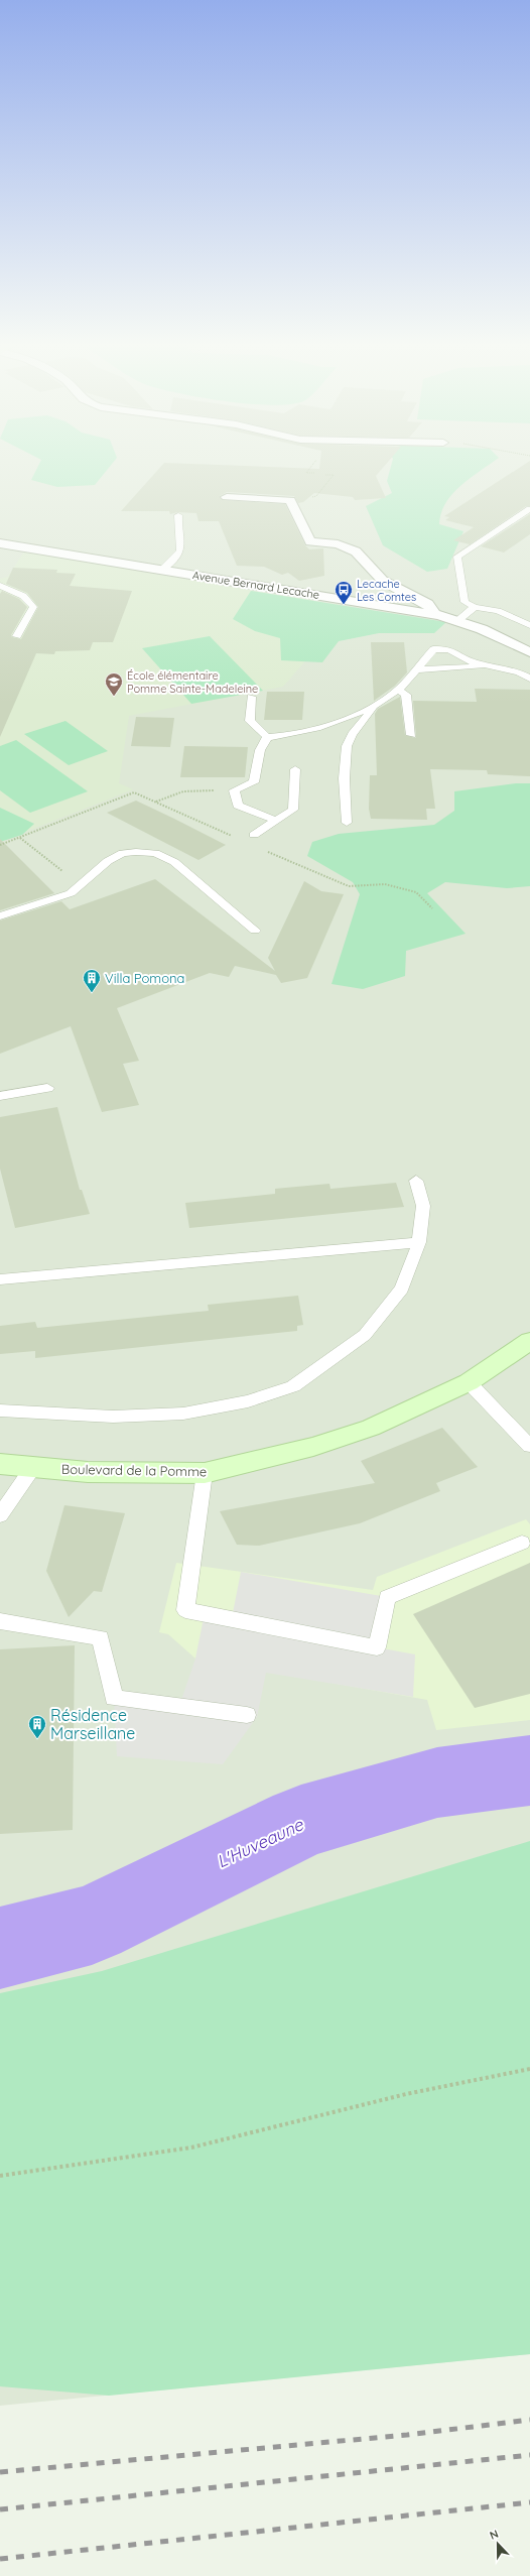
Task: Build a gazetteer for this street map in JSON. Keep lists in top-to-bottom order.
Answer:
{
  "streets": {
    "main road": ["Boulevard de la Pomme"],
    "street": ["Avenue Bernard Lecache"]
  },
  "water": ["L'Huveaune"],
  "places": {
    "bus stop": ["Lecache Les Comtes"],
    "school or university": ["École élémentaire Pomme Sainte-Madeleine"],
    "building": ["Villa Pomona", "Résidence Marseillane"]
  },
  "north": "top"
}
